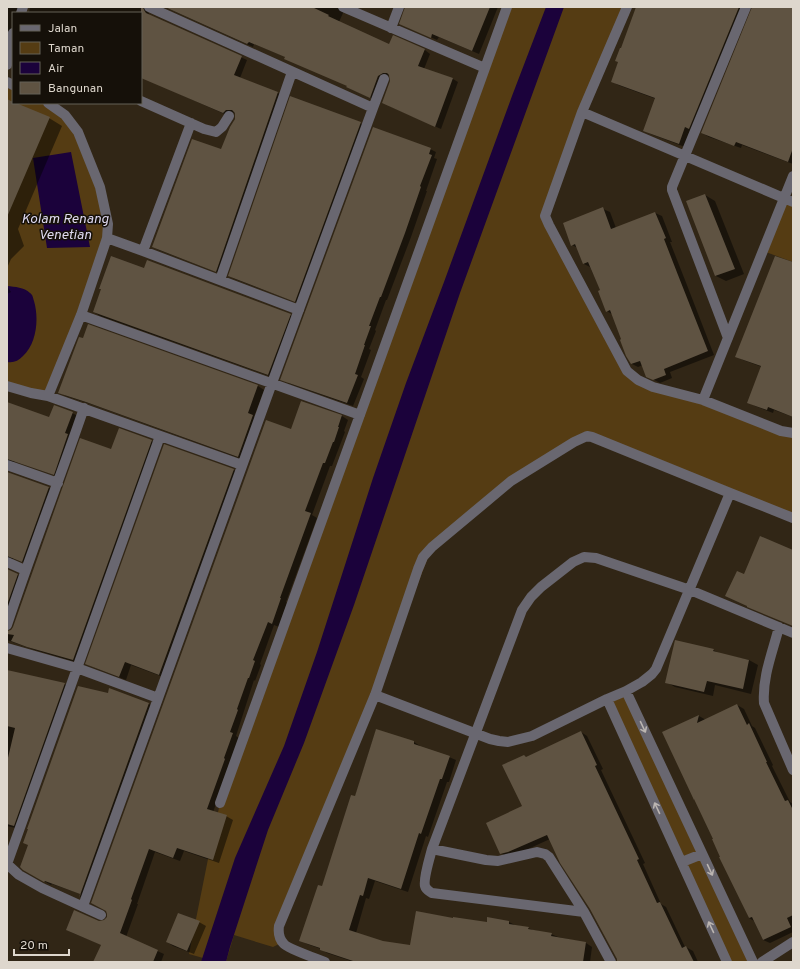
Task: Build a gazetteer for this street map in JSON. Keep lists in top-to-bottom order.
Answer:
{
  "water": ["Kolam Renang Venetian"],
  "legend": [
    "Jalan",
    "Taman",
    "Air",
    "Bangunan"
  ],
  "scale_bar": "20 m"
}
